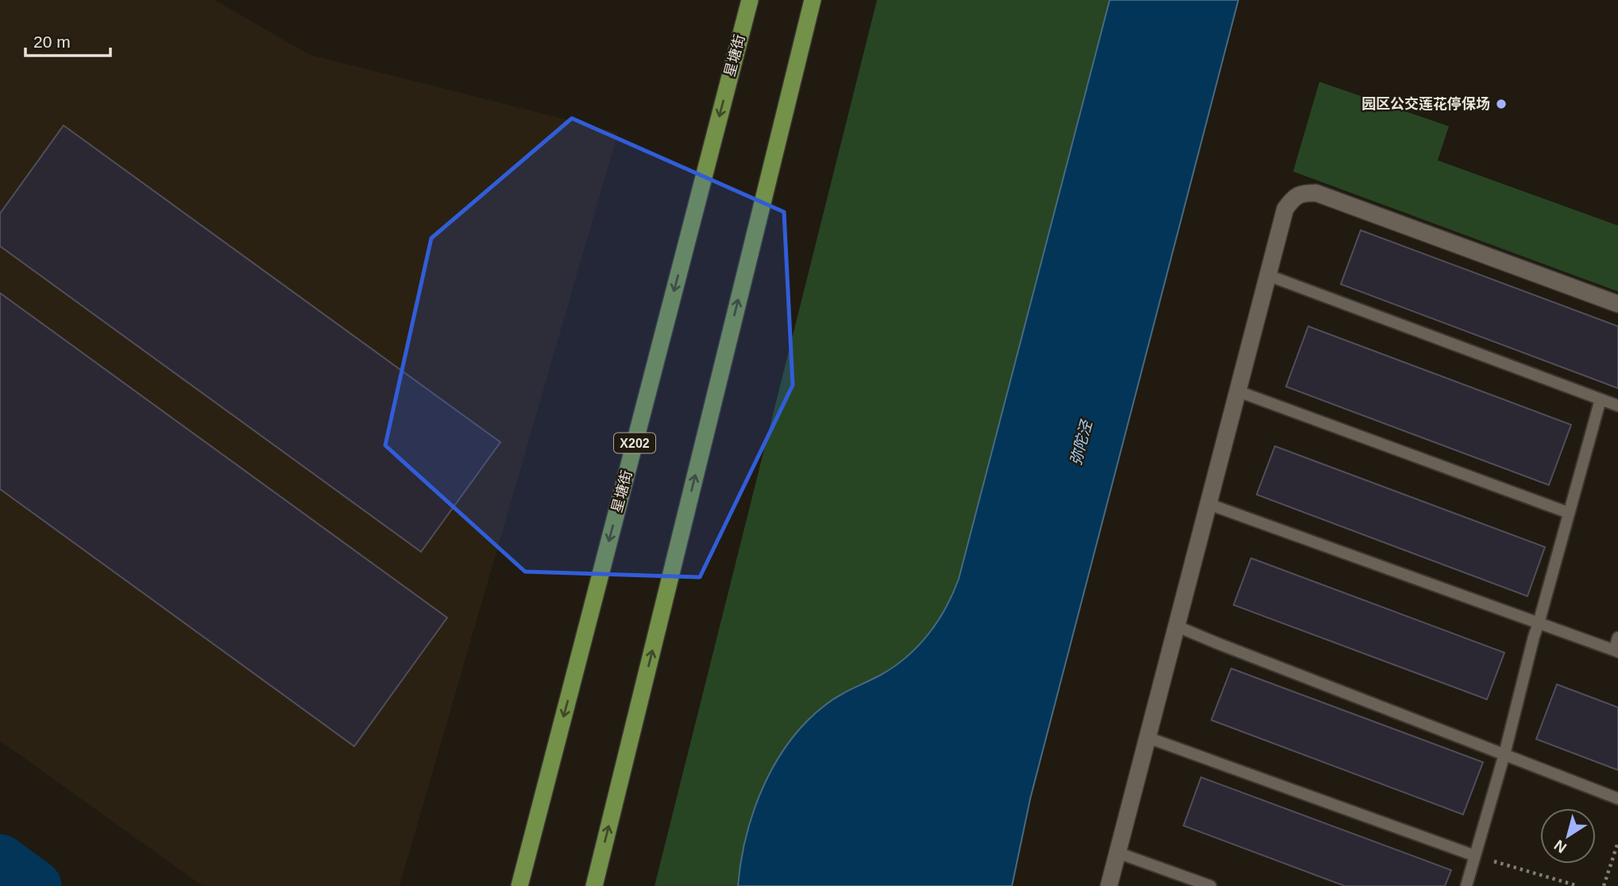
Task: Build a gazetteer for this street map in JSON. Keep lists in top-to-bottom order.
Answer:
{
  "streets": {
    "main road": ["星塘街", "X202"]
  },
  "water": ["弥陀泾"],
  "places": ["园区公交莲花停保场"],
  "scale_bar": "20 m",
  "north": "bottom left"
}
